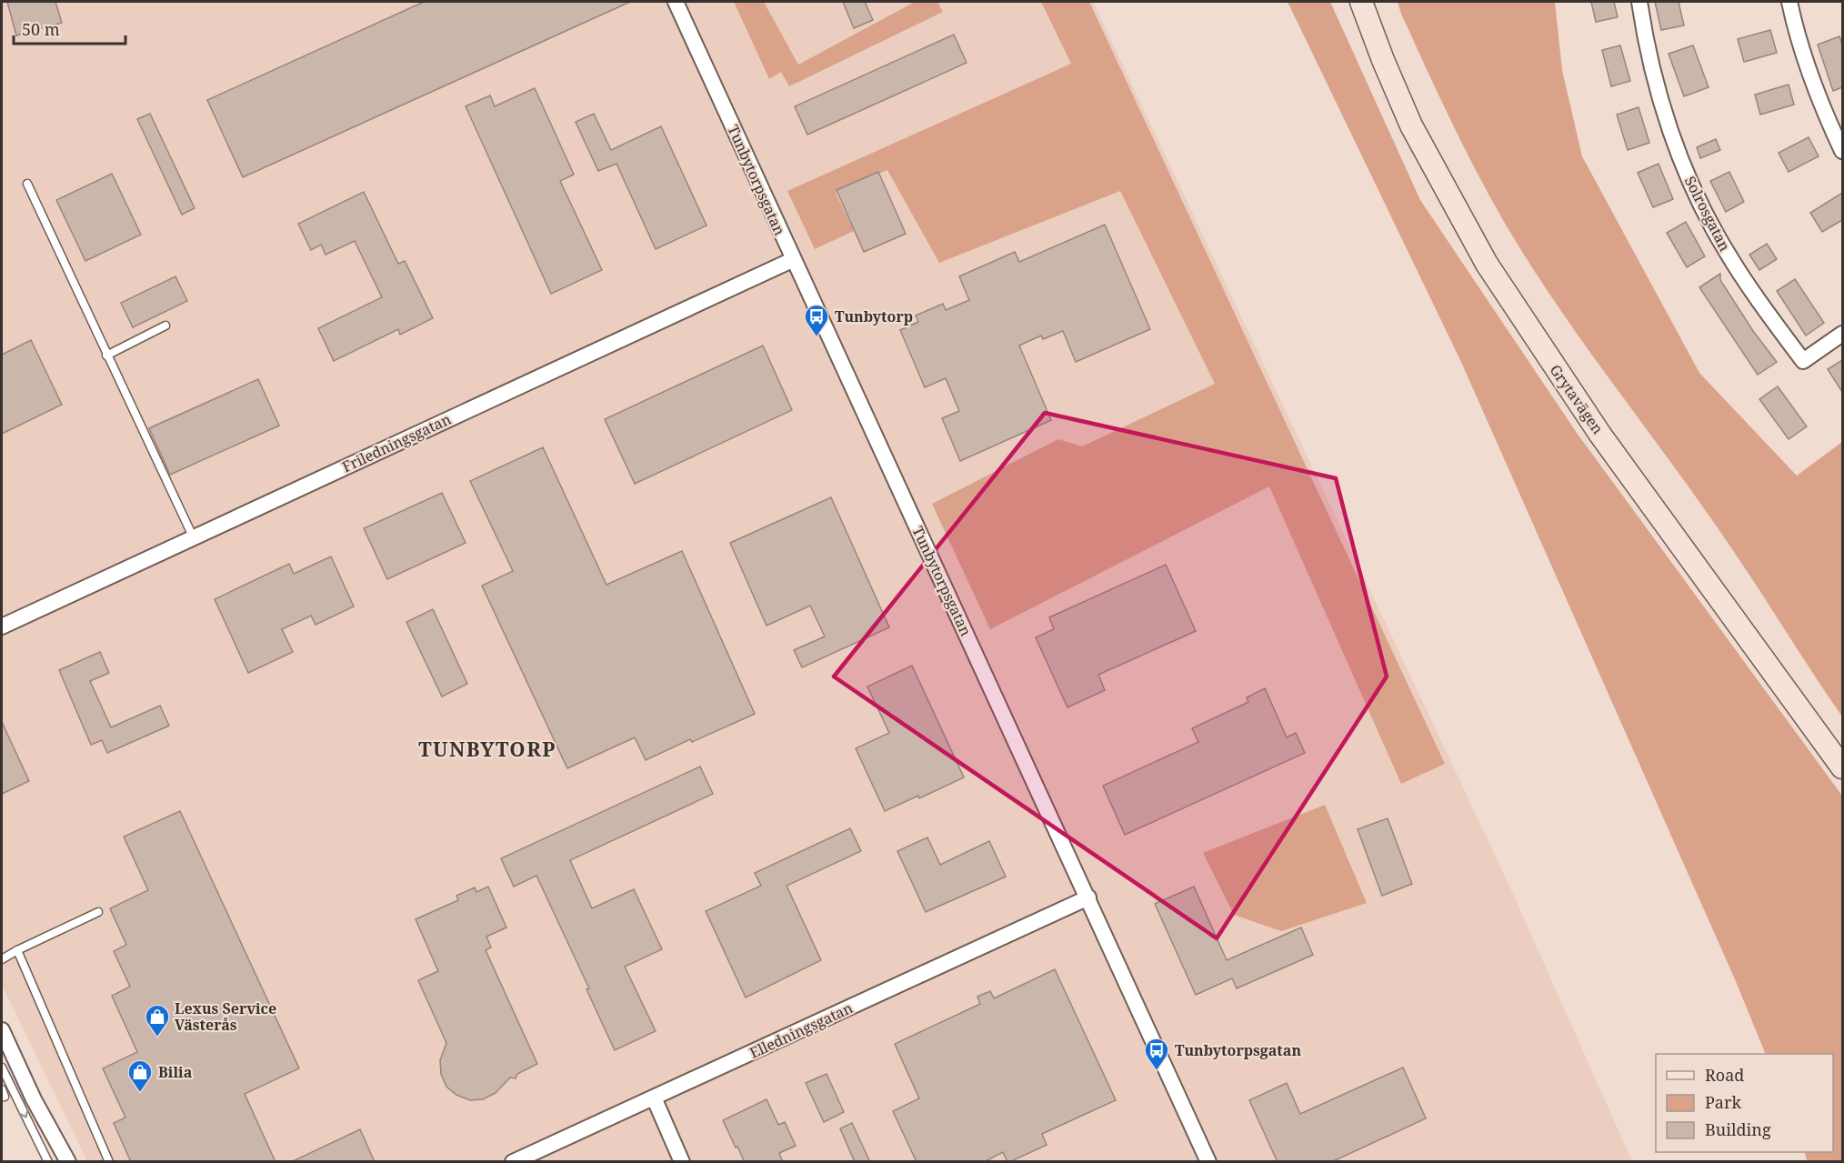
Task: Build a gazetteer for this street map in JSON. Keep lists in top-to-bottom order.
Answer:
{
  "streets": {
    "street": [
      "Tunbytorpsgatan",
      "Solrosgatan",
      "Grytavägen",
      "Friledningsgatan",
      "Elledningsgatan"
    ]
  },
  "crossings": [
    ["Tunbytorpsgatan", "Friledningsgatan"],
    ["Tunbytorpsgatan", "Elledningsgatan"]
  ],
  "districts": ["TUNBYTORP"],
  "places": {
    "bus stop": ["Tunbytorp", "Tunbytorpsgatan"],
    "shop": ["Lexus Service Västerås", "Bilia"]
  },
  "legend": ["Road", "Park", "Building"],
  "scale_bar": "50 m"
}
